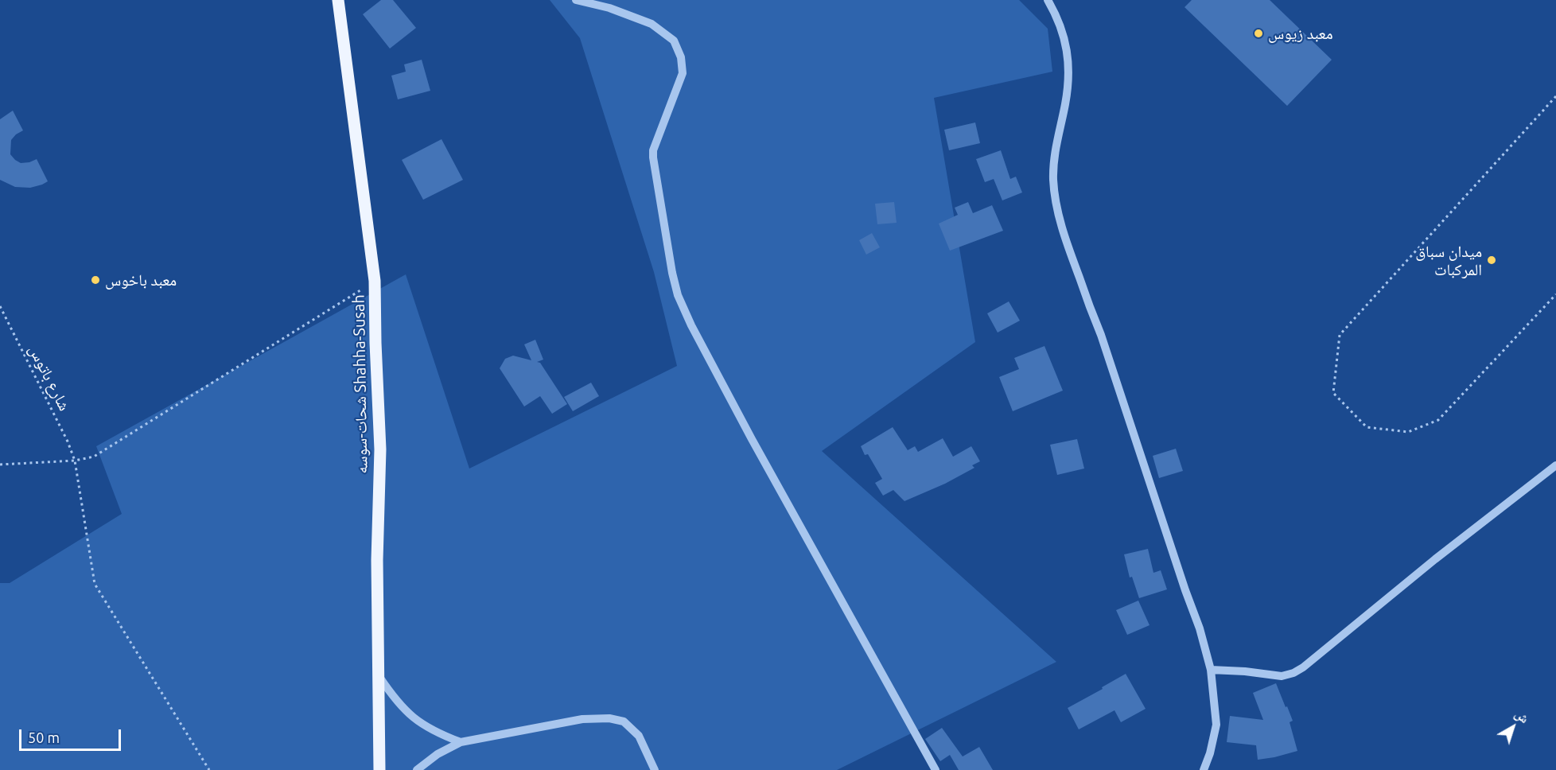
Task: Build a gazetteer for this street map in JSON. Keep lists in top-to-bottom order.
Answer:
{
  "streets": {
    "main road": ["شحات-سوسه Shahha-Susah"],
    "path": ["شارع باتوس"]
  },
  "places": ["معبد زيوس", "ميدان سباق المركبات", "معبد باخوس"],
  "scale_bar": "50 m",
  "north": "top right"
}
